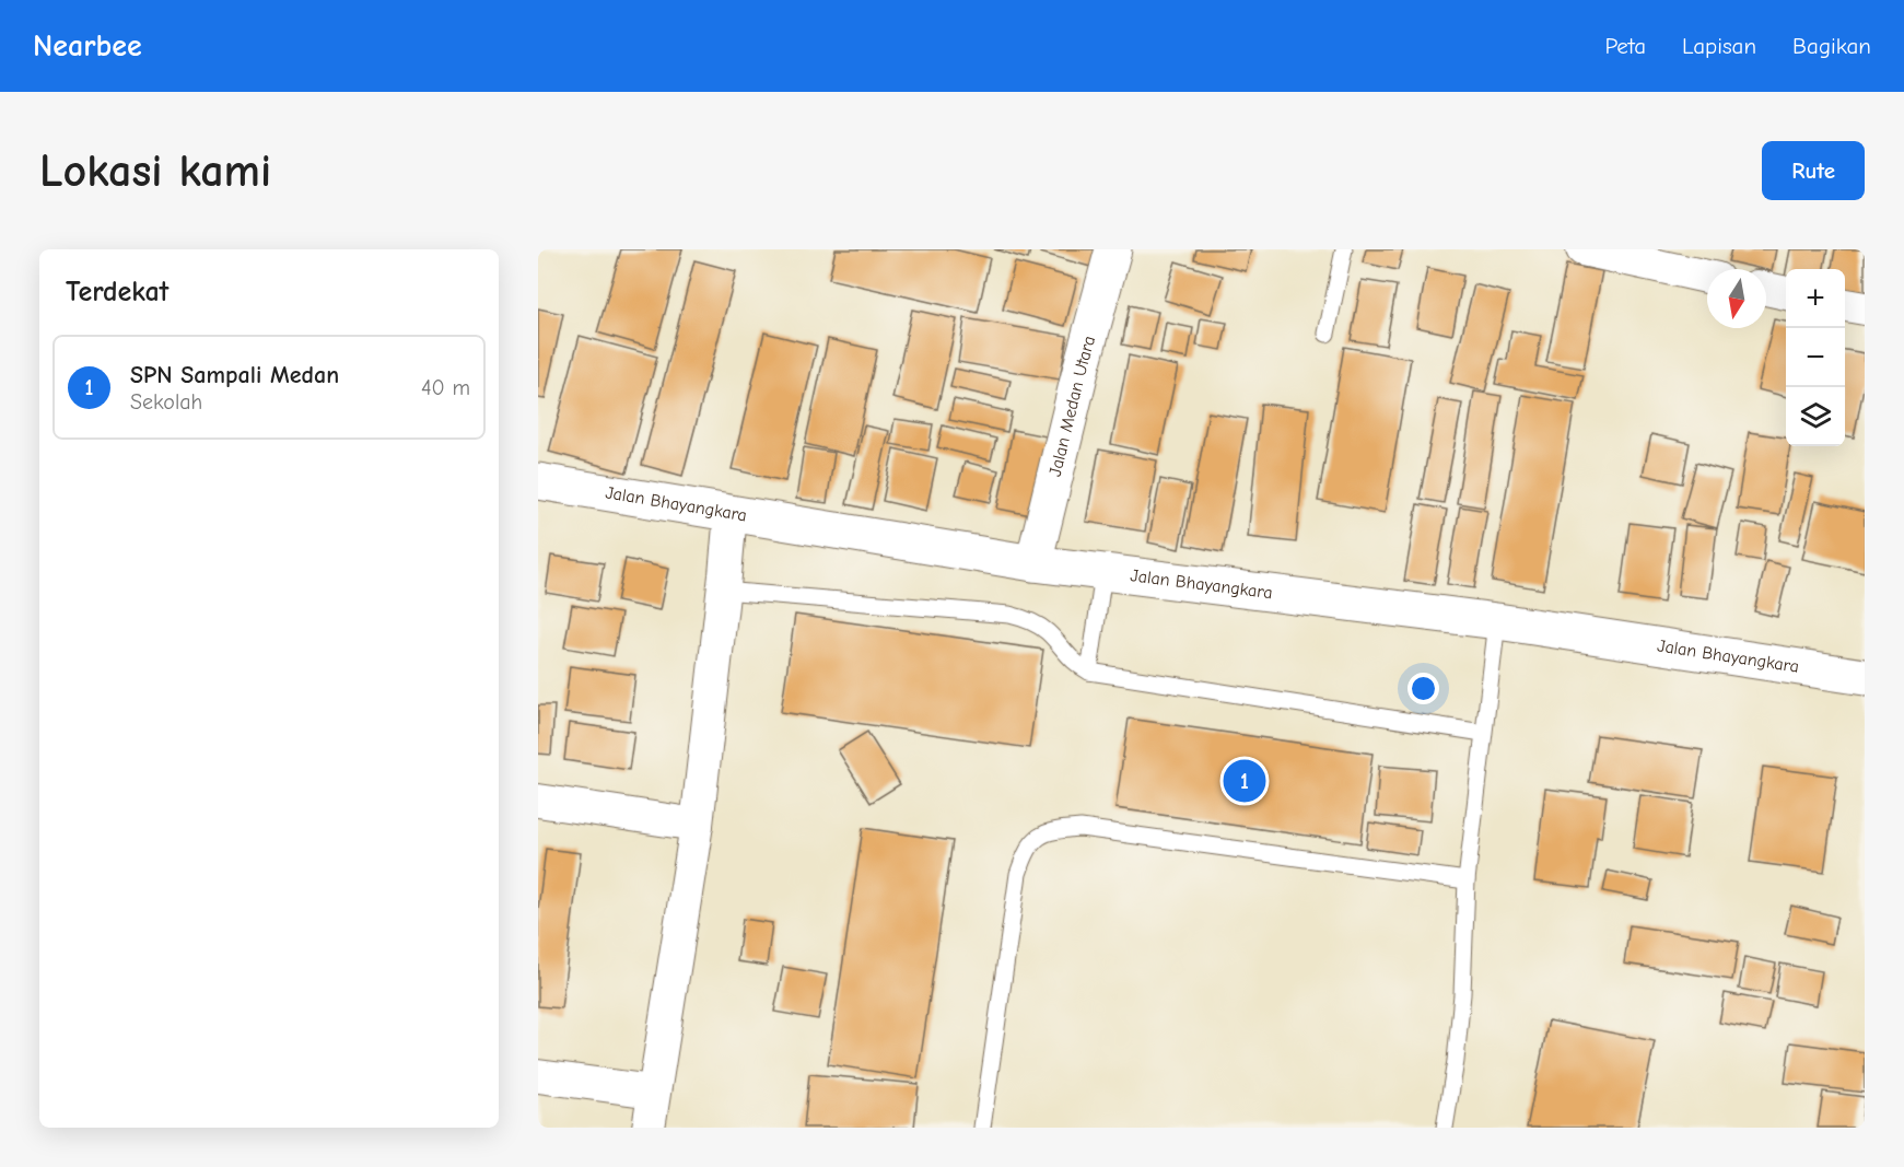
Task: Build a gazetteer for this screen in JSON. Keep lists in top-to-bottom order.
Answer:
{
  "streets": {
    "main road": ["Jalan Medan Utara", "Jalan Bhayangkara"]
  },
  "crossings": [
    ["Jalan Medan Utara", "Jalan Bhayangkara"]
  ],
  "north": "bottom",
  "page": {
    "header": "Nearbee",
    "nav": ["Peta", "Lapisan", "Bagikan"],
    "buttons": "Rute",
    "title": "Lokasi kami",
    "heading": "Terdekat",
    "map_buttons": ["+", "−"],
    "list": [
      {
        "mark": "1",
        "name": "SPN Sampali Medan",
        "note": "Sekolah",
        "value": "40 m"
      }
    ],
    "pins": "1"
  }
}
